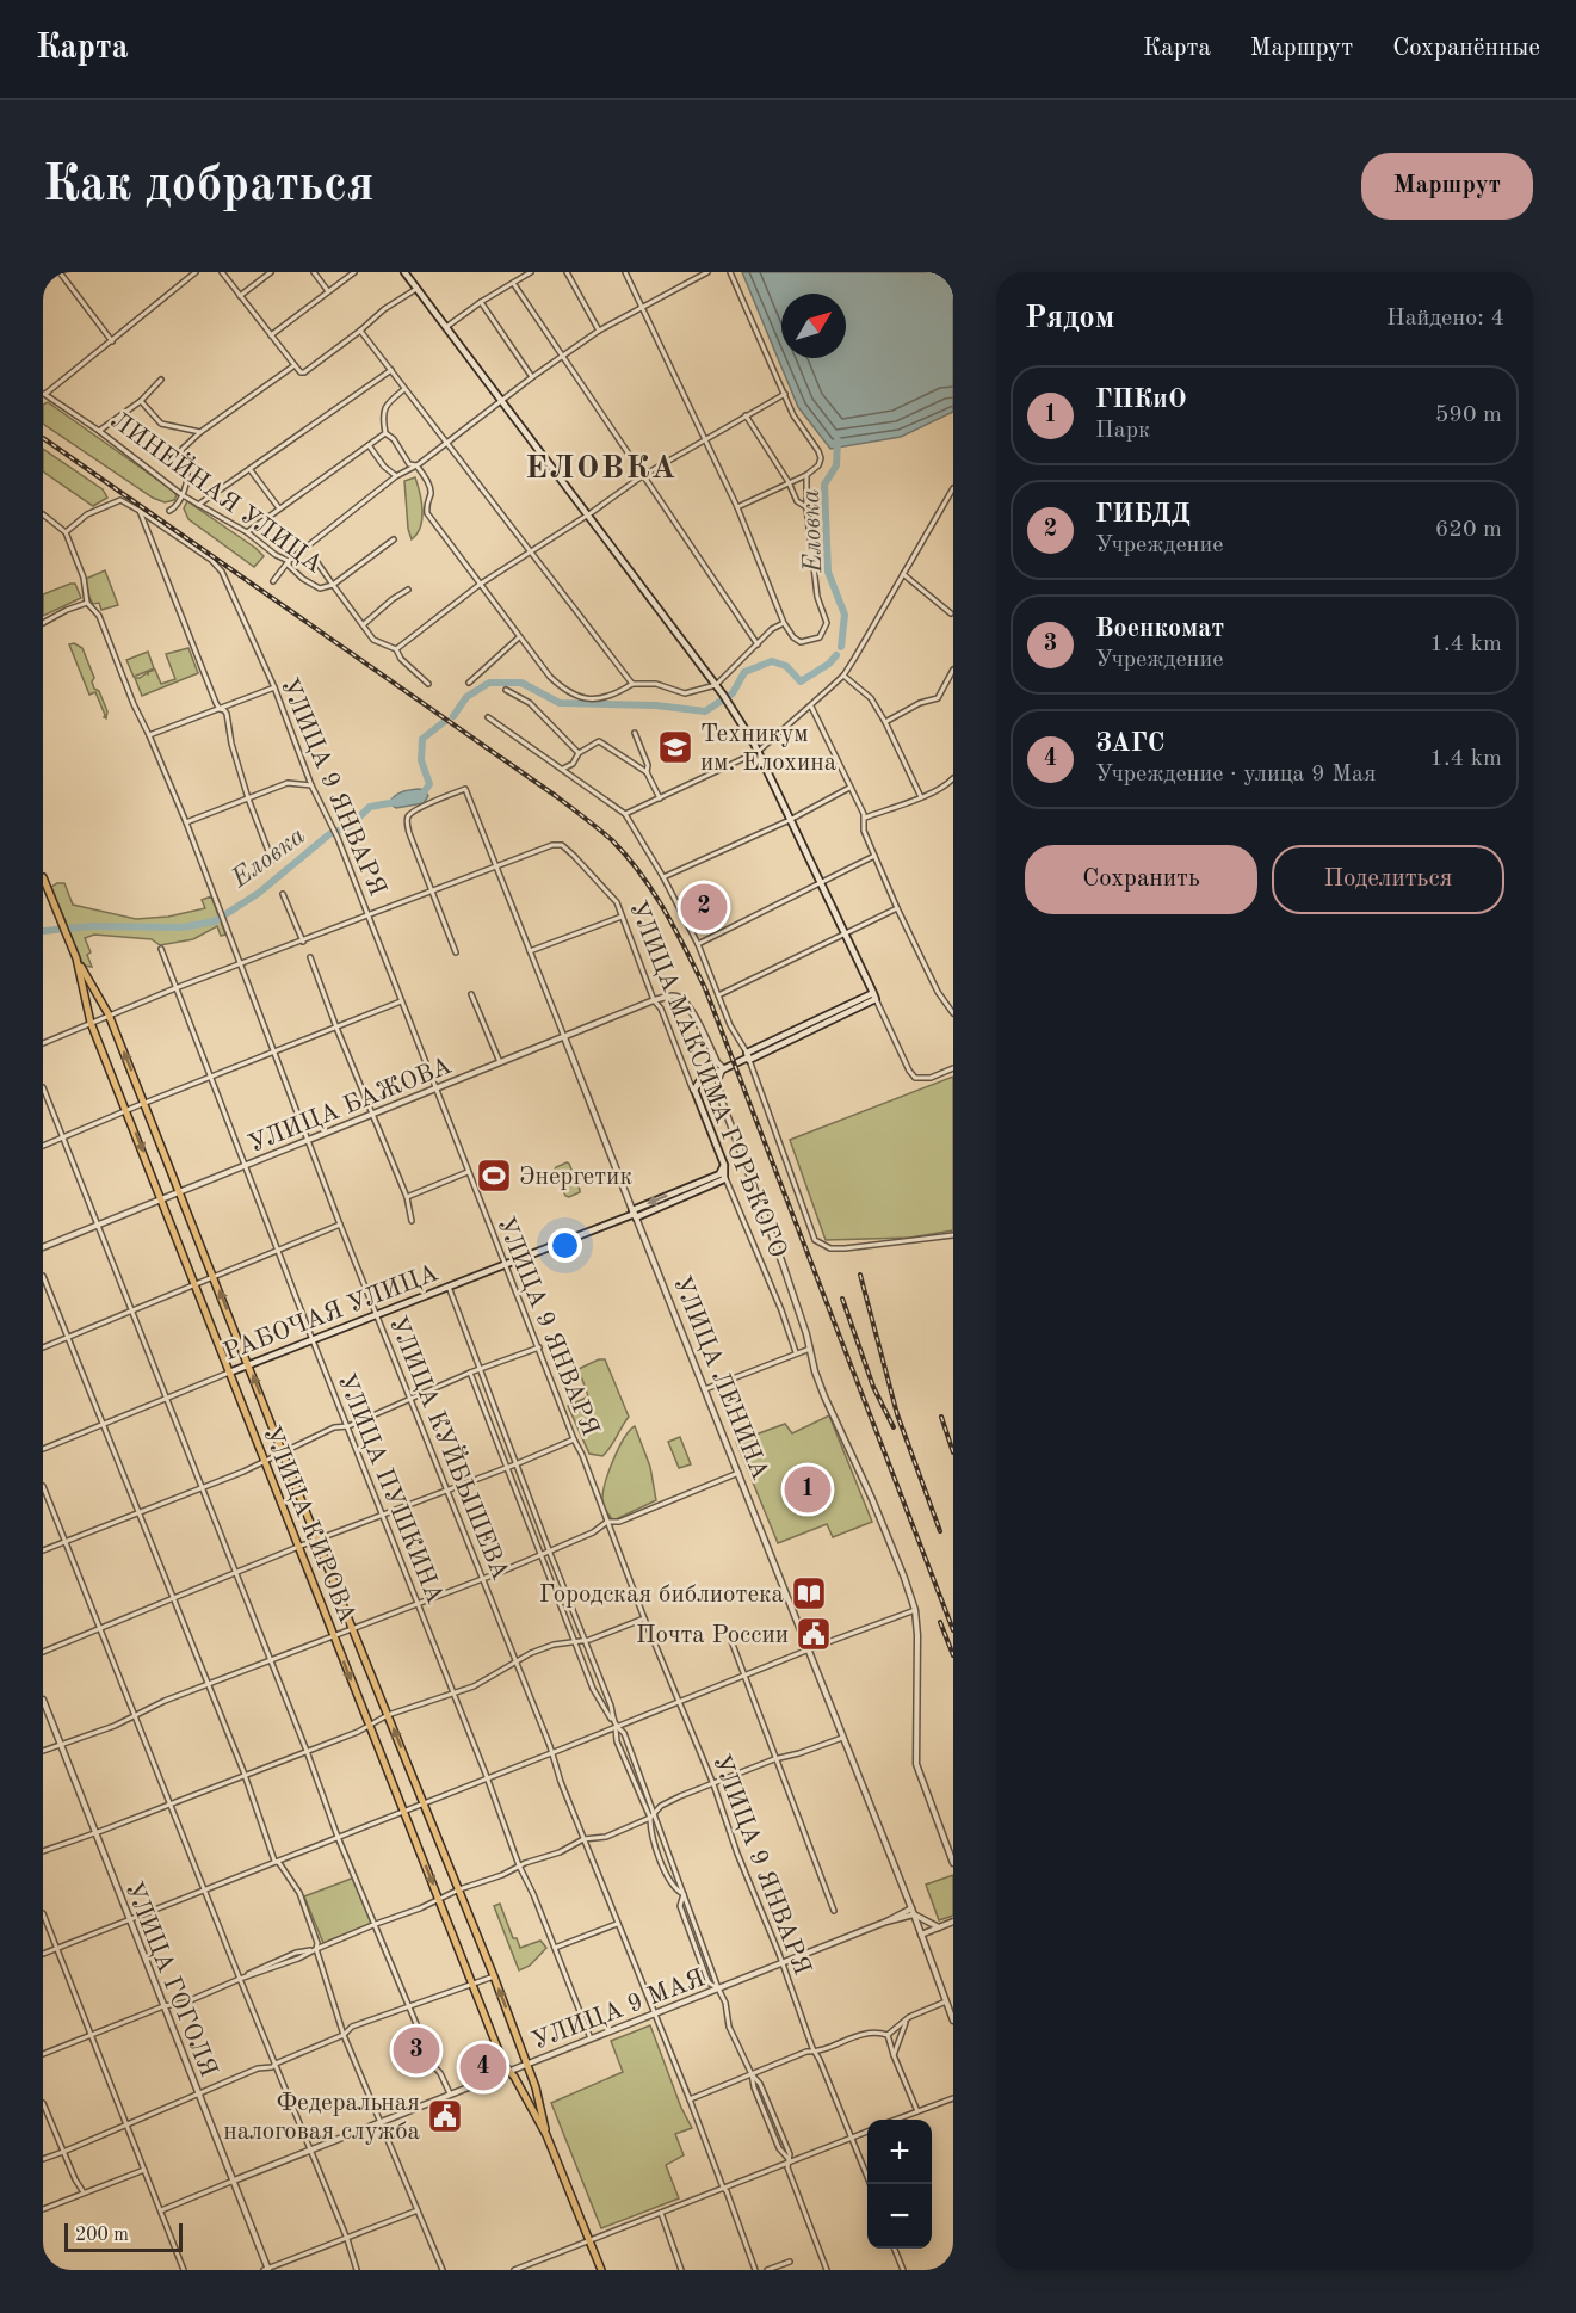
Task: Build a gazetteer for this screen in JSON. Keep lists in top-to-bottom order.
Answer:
{
  "streets": {
    "main road": ["УЛИЦА МАКСИМА ГОРЬКОГО", "РАБОЧАЯ УЛИЦА", "УЛИЦА КИРОВА"],
    "street": [
      "ЛИНЕЙНАЯ УЛИЦА",
      "УЛИЦА 9 ЯНВАРЯ",
      "УЛИЦА БАЖОВА",
      "УЛИЦА ЛЕНИНА",
      "УЛИЦА КУЙБЫШЕВА",
      "УЛИЦА ПУШКИНА",
      "УЛИЦА ГОГОЛЯ",
      "УЛИЦА 9 МАЯ"
    ]
  },
  "crossings": [
    ["УЛИЦА 9 ЯНВАРЯ", "УЛИЦА БАЖОВА"],
    ["УЛИЦА 9 ЯНВАРЯ", "РАБОЧАЯ УЛИЦА"],
    ["УЛИЦА 9 ЯНВАРЯ", "УЛИЦА 9 МАЯ"],
    ["УЛИЦА МАКСИМА ГОРЬКОГО", "УЛИЦА БАЖОВА"],
    ["УЛИЦА МАКСИМА ГОРЬКОГО", "РАБОЧАЯ УЛИЦА"],
    ["УЛИЦА МАКСИМА ГОРЬКОГО", "УЛИЦА ЛЕНИНА"],
    ["УЛИЦА БАЖОВА", "УЛИЦА ЛЕНИНА"],
    ["УЛИЦА БАЖОВА", "УЛИЦА КУЙБЫШЕВА"],
    ["УЛИЦА БАЖОВА", "УЛИЦА ПУШКИНА"],
    ["УЛИЦА БАЖОВА", "УЛИЦА КИРОВА"],
    ["РАБОЧАЯ УЛИЦА", "УЛИЦА ЛЕНИНА"],
    ["РАБОЧАЯ УЛИЦА", "УЛИЦА КУЙБЫШЕВА"],
    ["РАБОЧАЯ УЛИЦА", "УЛИЦА ПУШКИНА"],
    ["РАБОЧАЯ УЛИЦА", "УЛИЦА КИРОВА"],
    ["УЛИЦА ЛЕНИНА", "УЛИЦА 9 МАЯ"],
    ["УЛИЦА КУЙБЫШЕВА", "УЛИЦА 9 МАЯ"],
    ["УЛИЦА ПУШКИНА", "УЛИЦА 9 МАЯ"],
    ["УЛИЦА КИРОВА", "УЛИЦА 9 МАЯ"],
    ["УЛИЦА ГОГОЛЯ", "УЛИЦА 9 МАЯ"]
  ],
  "districts": ["ЕЛОВКА"],
  "water": ["Еловка"],
  "places": {
    "school or university": ["Техникум им. Елохина"],
    "sports": ["Энергетик"],
    "library": ["Городская библиотека"],
    "public building": ["Почта России", "Федеральная налоговая служба"]
  },
  "scale_bar": "200 m",
  "north": "top right",
  "page": {
    "header": "Карта",
    "nav": ["Карта", "Маршрут", "Сохранённые"],
    "buttons": [
      "Маршрут",
      ["Сохранить", "Поделиться"]
    ],
    "title": "Как добраться",
    "heading": ["Рядом", "Найдено: 4"],
    "list": [
      {
        "mark": "1",
        "name": "ГПКиО",
        "note": "Парк",
        "value": "590 m"
      },
      {
        "mark": "2",
        "name": "ГИБДД",
        "note": "Учреждение",
        "value": "620 m"
      },
      {
        "mark": "3",
        "name": "Военкомат",
        "note": "Учреждение",
        "value": "1.4 km"
      },
      {
        "mark": "4",
        "name": "ЗАГС",
        "note": "Учреждение · улица 9 Мая",
        "value": "1.4 km"
      }
    ],
    "pins": [
      "2",
      "1",
      "3",
      "4"
    ],
    "map_buttons": ["+", "−"],
    "scale": "200 m"
  }
}
